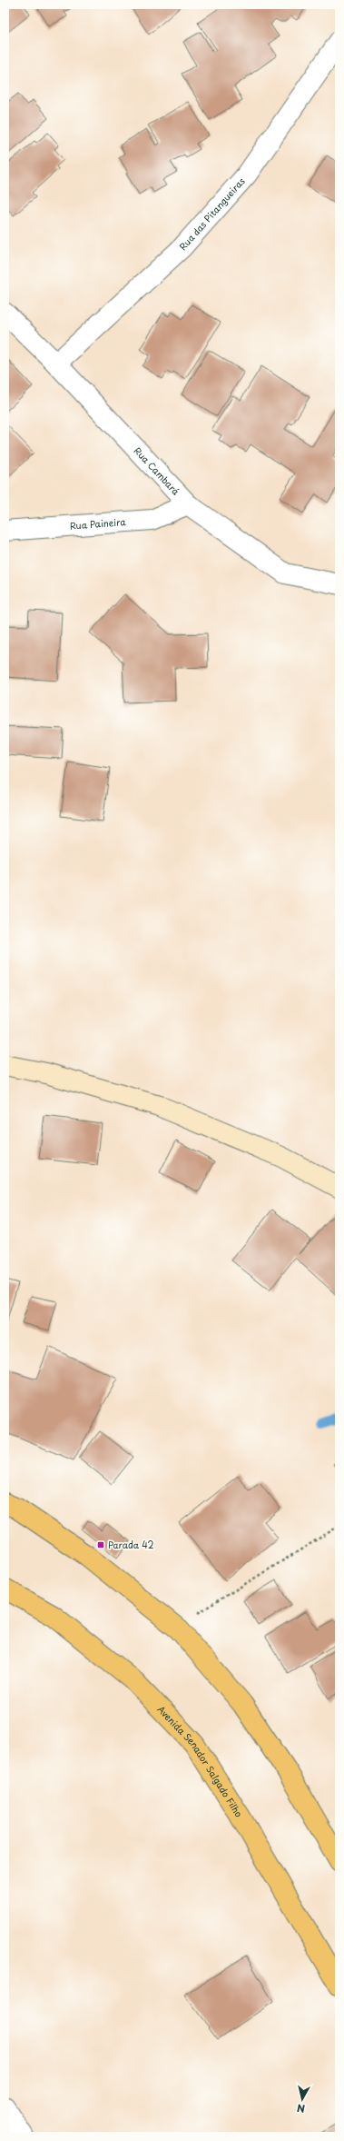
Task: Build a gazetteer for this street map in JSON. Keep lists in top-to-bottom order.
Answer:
{
  "streets": {
    "main road": ["Avenida Senador Salgado Filho"],
    "street": ["Rua das Pitangueiras", "Rua Cambará", "Rua Paineira"]
  },
  "crossings": [
    ["Rua das Pitangueiras", "Rua Cambará"],
    ["Rua Cambará", "Rua Paineira"]
  ],
  "places": {
    "transit": ["Parada 42"]
  },
  "north": "bottom"
}
